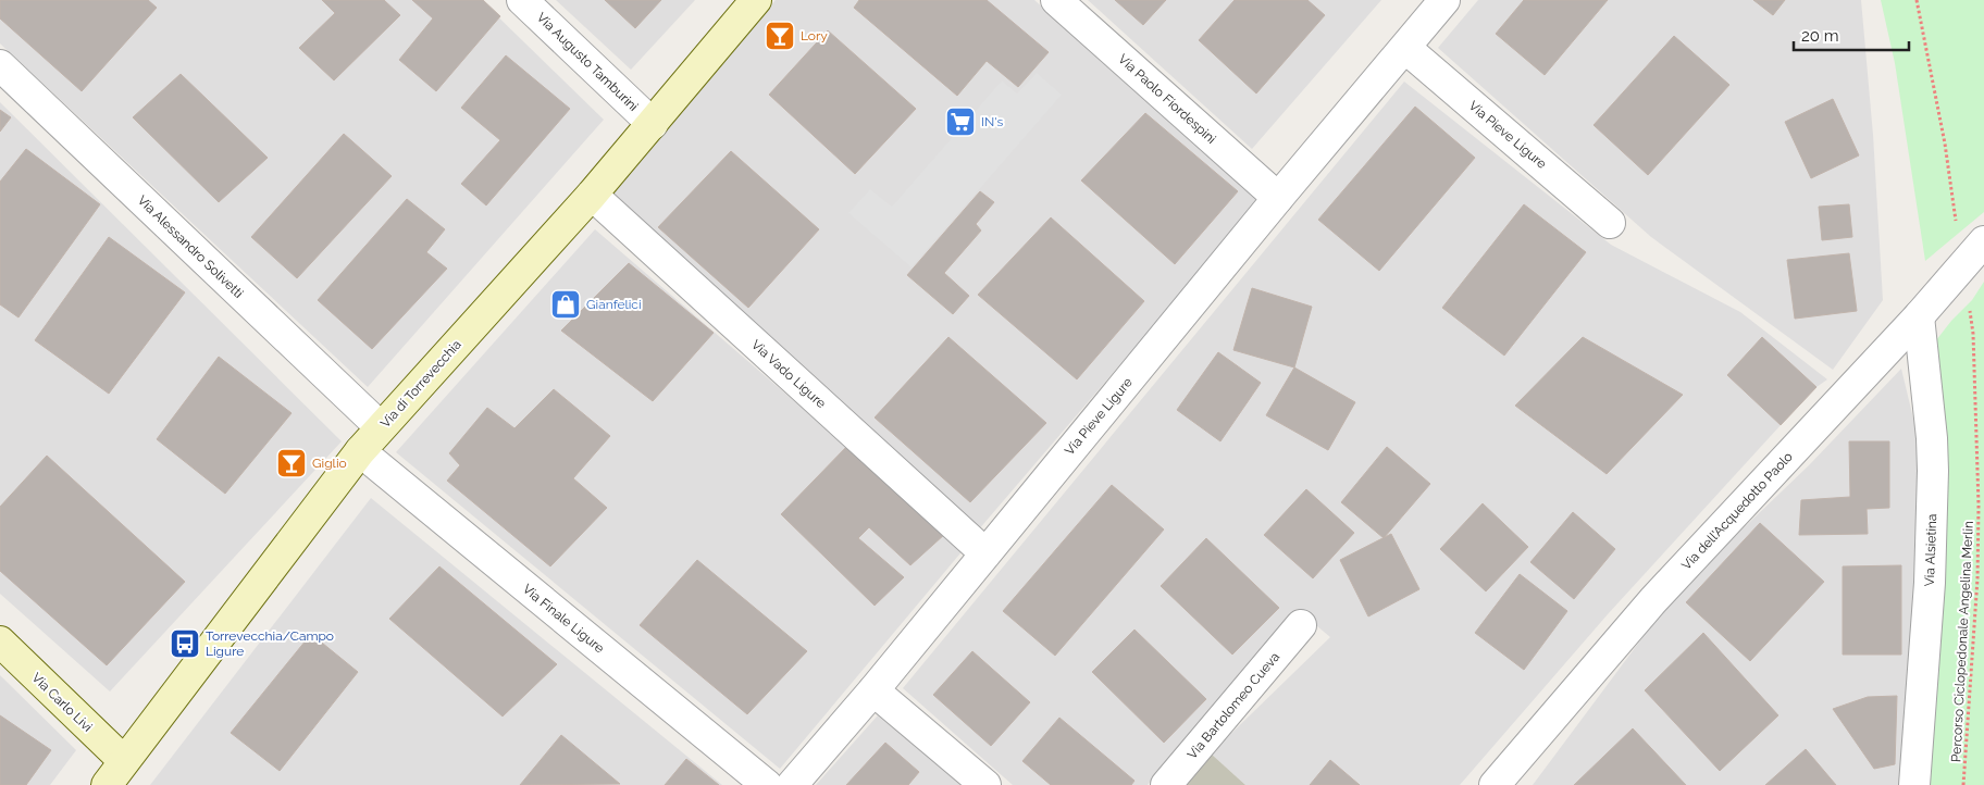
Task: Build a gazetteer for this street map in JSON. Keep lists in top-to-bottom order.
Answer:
{
  "streets": {
    "main road": ["Via di Torrevecchia", "Via Carlo Livi"],
    "street": [
      "Via Augusto Tamburini",
      "Via Paolo Fiordespini",
      "Via Pieve Ligure",
      "Via Alessandro Solivetti",
      "Via Vado Ligure",
      "Via dell'Acquedotto Paolo",
      "Via Alsietina",
      "Via Finale Ligure",
      "Via Bartolomeo Cueva"
    ],
    "path": ["Percorso Ciclopedonale Angelina Merlin"]
  },
  "crossings": [
    ["Via Augusto Tamburini", "Via di Torrevecchia"],
    ["Via Paolo Fiordespini", "Via Pieve Ligure"],
    ["Via Pieve Ligure", "Via Vado Ligure"],
    ["Via Alessandro Solivetti", "Via di Torrevecchia"],
    ["Via Vado Ligure", "Via di Torrevecchia"],
    ["Via di Torrevecchia", "Via Finale Ligure"],
    ["Via di Torrevecchia", "Via Carlo Livi"],
    ["Via dell'Acquedotto Paolo", "Via Alsietina"]
  ],
  "places": {
    "bar": ["Lory", "Giglio"],
    "supermarket": ["IN's"],
    "shop": ["Gianfelici"],
    "bus stop": ["Torrevecchia/Campo Ligure"]
  },
  "scale_bar": "20 m"
}
